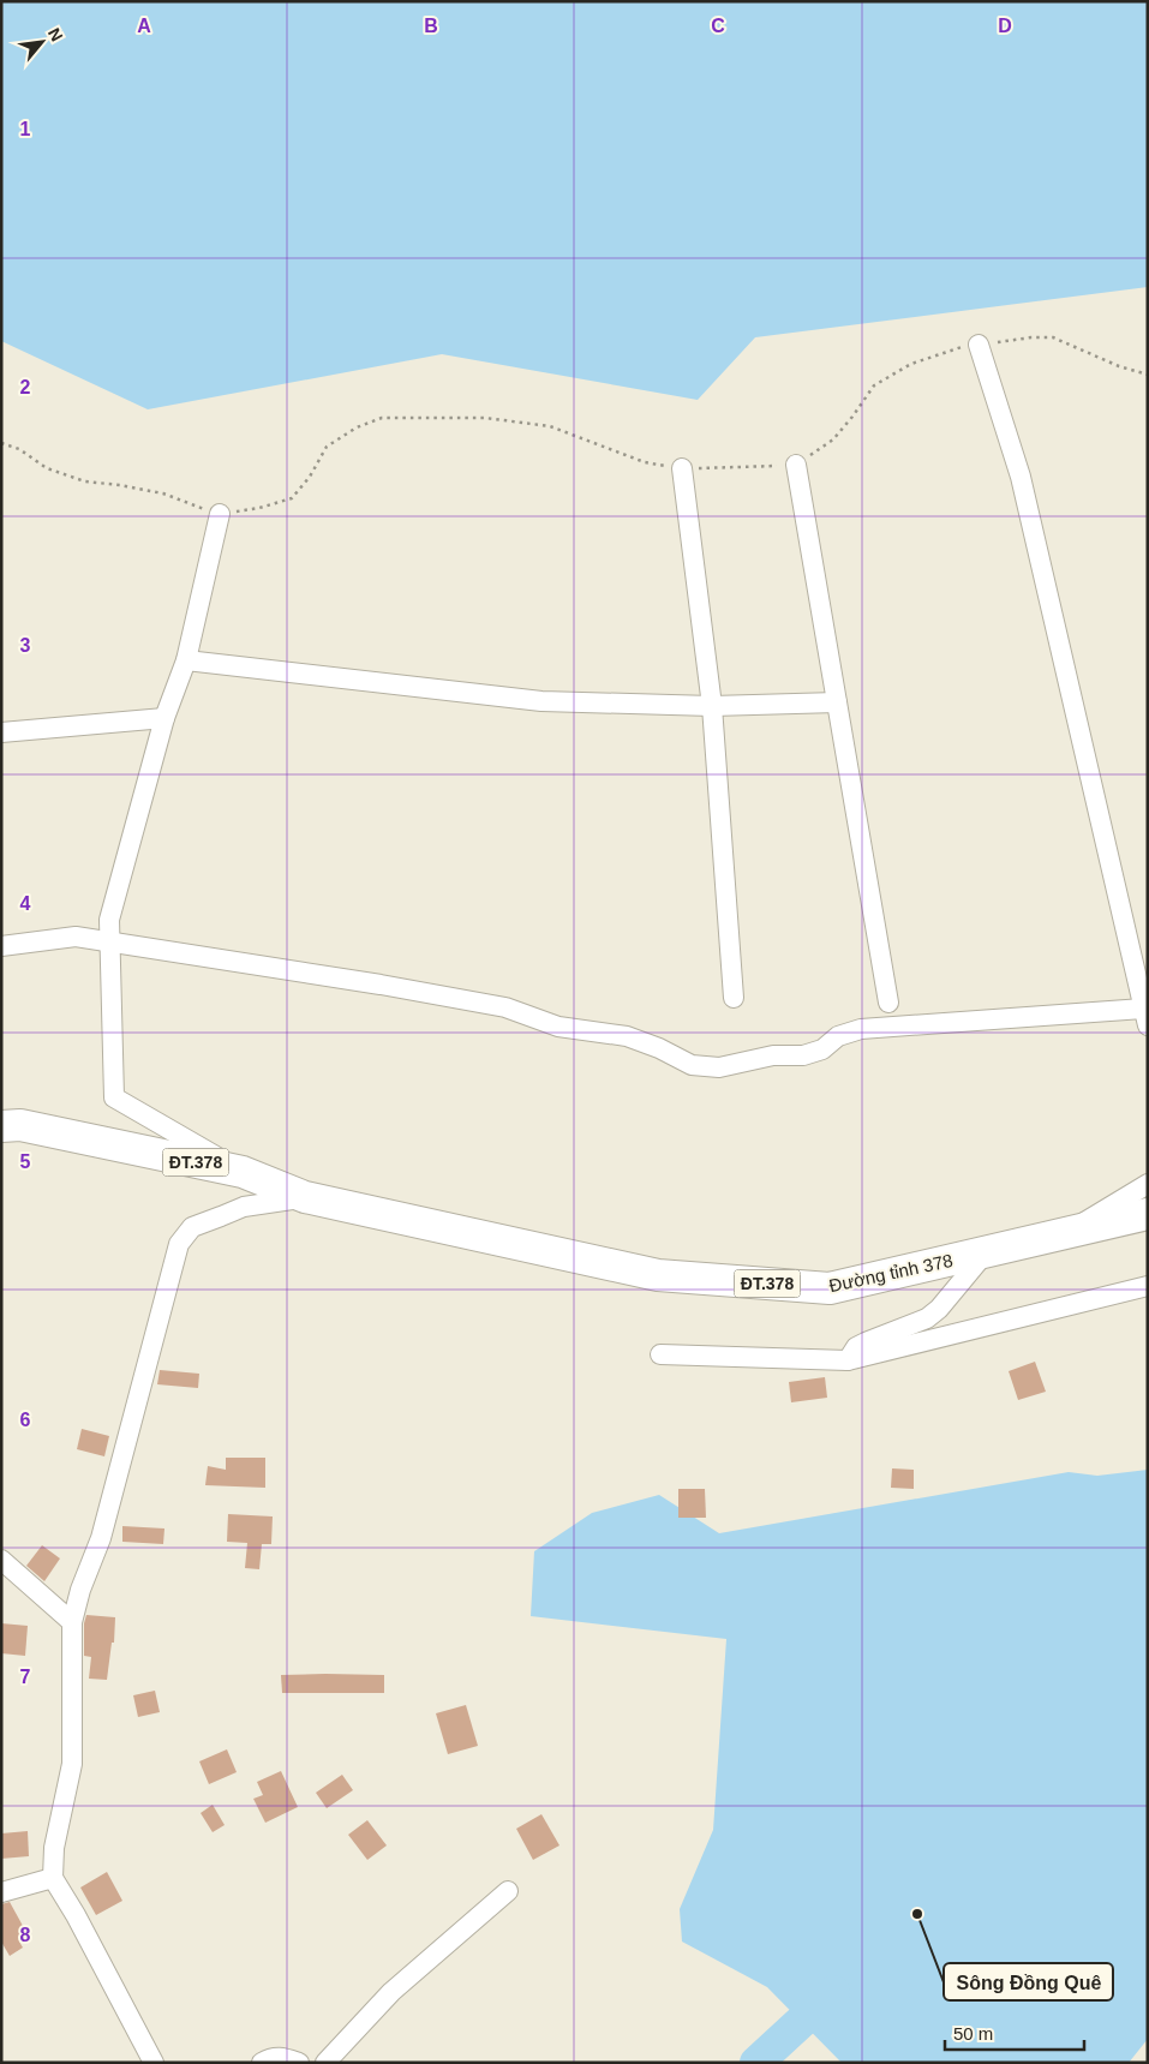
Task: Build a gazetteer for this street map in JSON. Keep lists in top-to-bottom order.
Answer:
{
  "streets": {
    "main road": ["ĐT.378", "Đường tỉnh 378"]
  },
  "crossings": [
    ["ĐT.378", "Đường tỉnh 378"]
  ],
  "places": ["Sông Đồng Quê"],
  "scale_bar": "50 m",
  "north": "top right",
  "grid": {
    "columns": [
      "A",
      "B",
      "C",
      "D"
    ],
    "rows": [
      "1",
      "2",
      "3",
      "4",
      "5",
      "6",
      "7",
      "8"
    ]
  }
}
